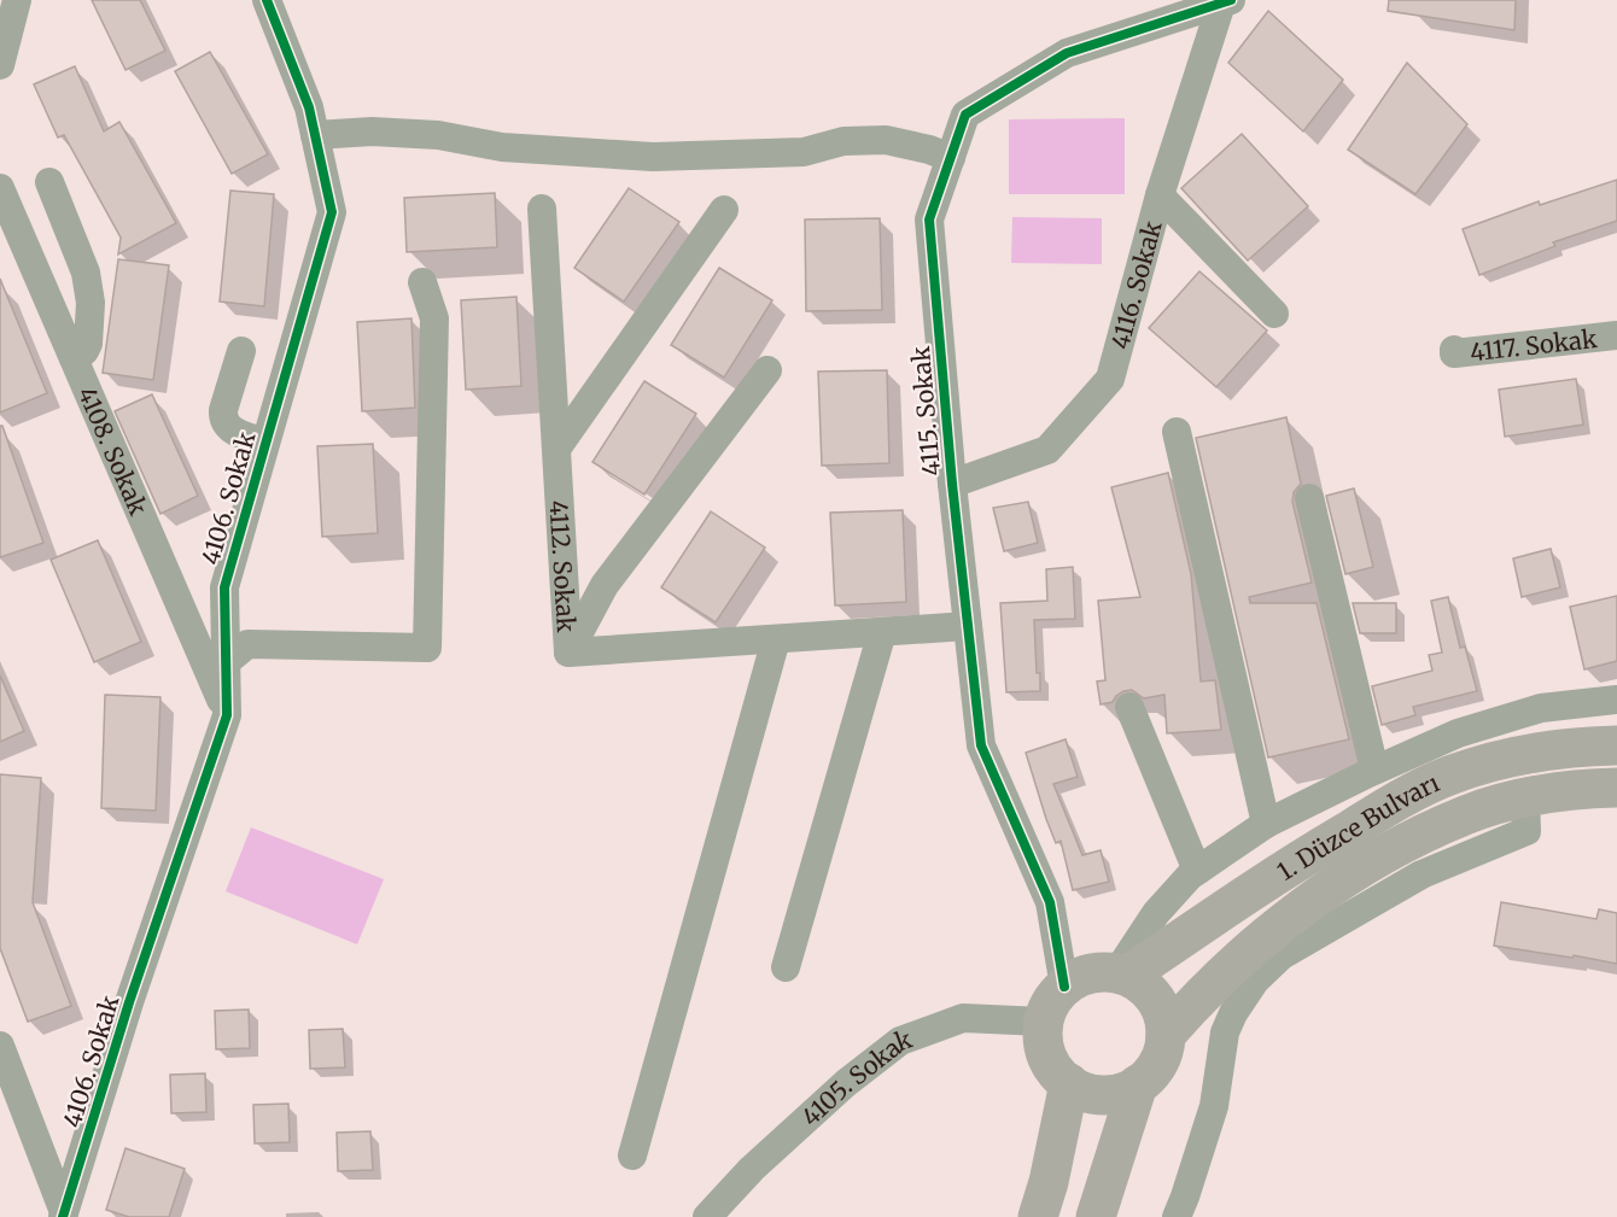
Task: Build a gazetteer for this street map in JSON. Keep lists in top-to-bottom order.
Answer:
{
  "streets": {
    "main road": ["1. Düzce Bulvarı"],
    "street": [
      "4116. Sokak",
      "4117. Sokak",
      "4115. Sokak",
      "4108. Sokak",
      "4106. Sokak",
      "4112. Sokak",
      "4105. Sokak"
    ]
  },
  "crossings": [
    ["4116. Sokak", "4115. Sokak"],
    ["4115. Sokak", "4112. Sokak"],
    ["4115. Sokak", "1. Düzce Bulvarı"],
    ["4115. Sokak", "4105. Sokak"],
    ["4108. Sokak", "4106. Sokak"],
    ["1. Düzce Bulvarı", "4105. Sokak"]
  ]
}
